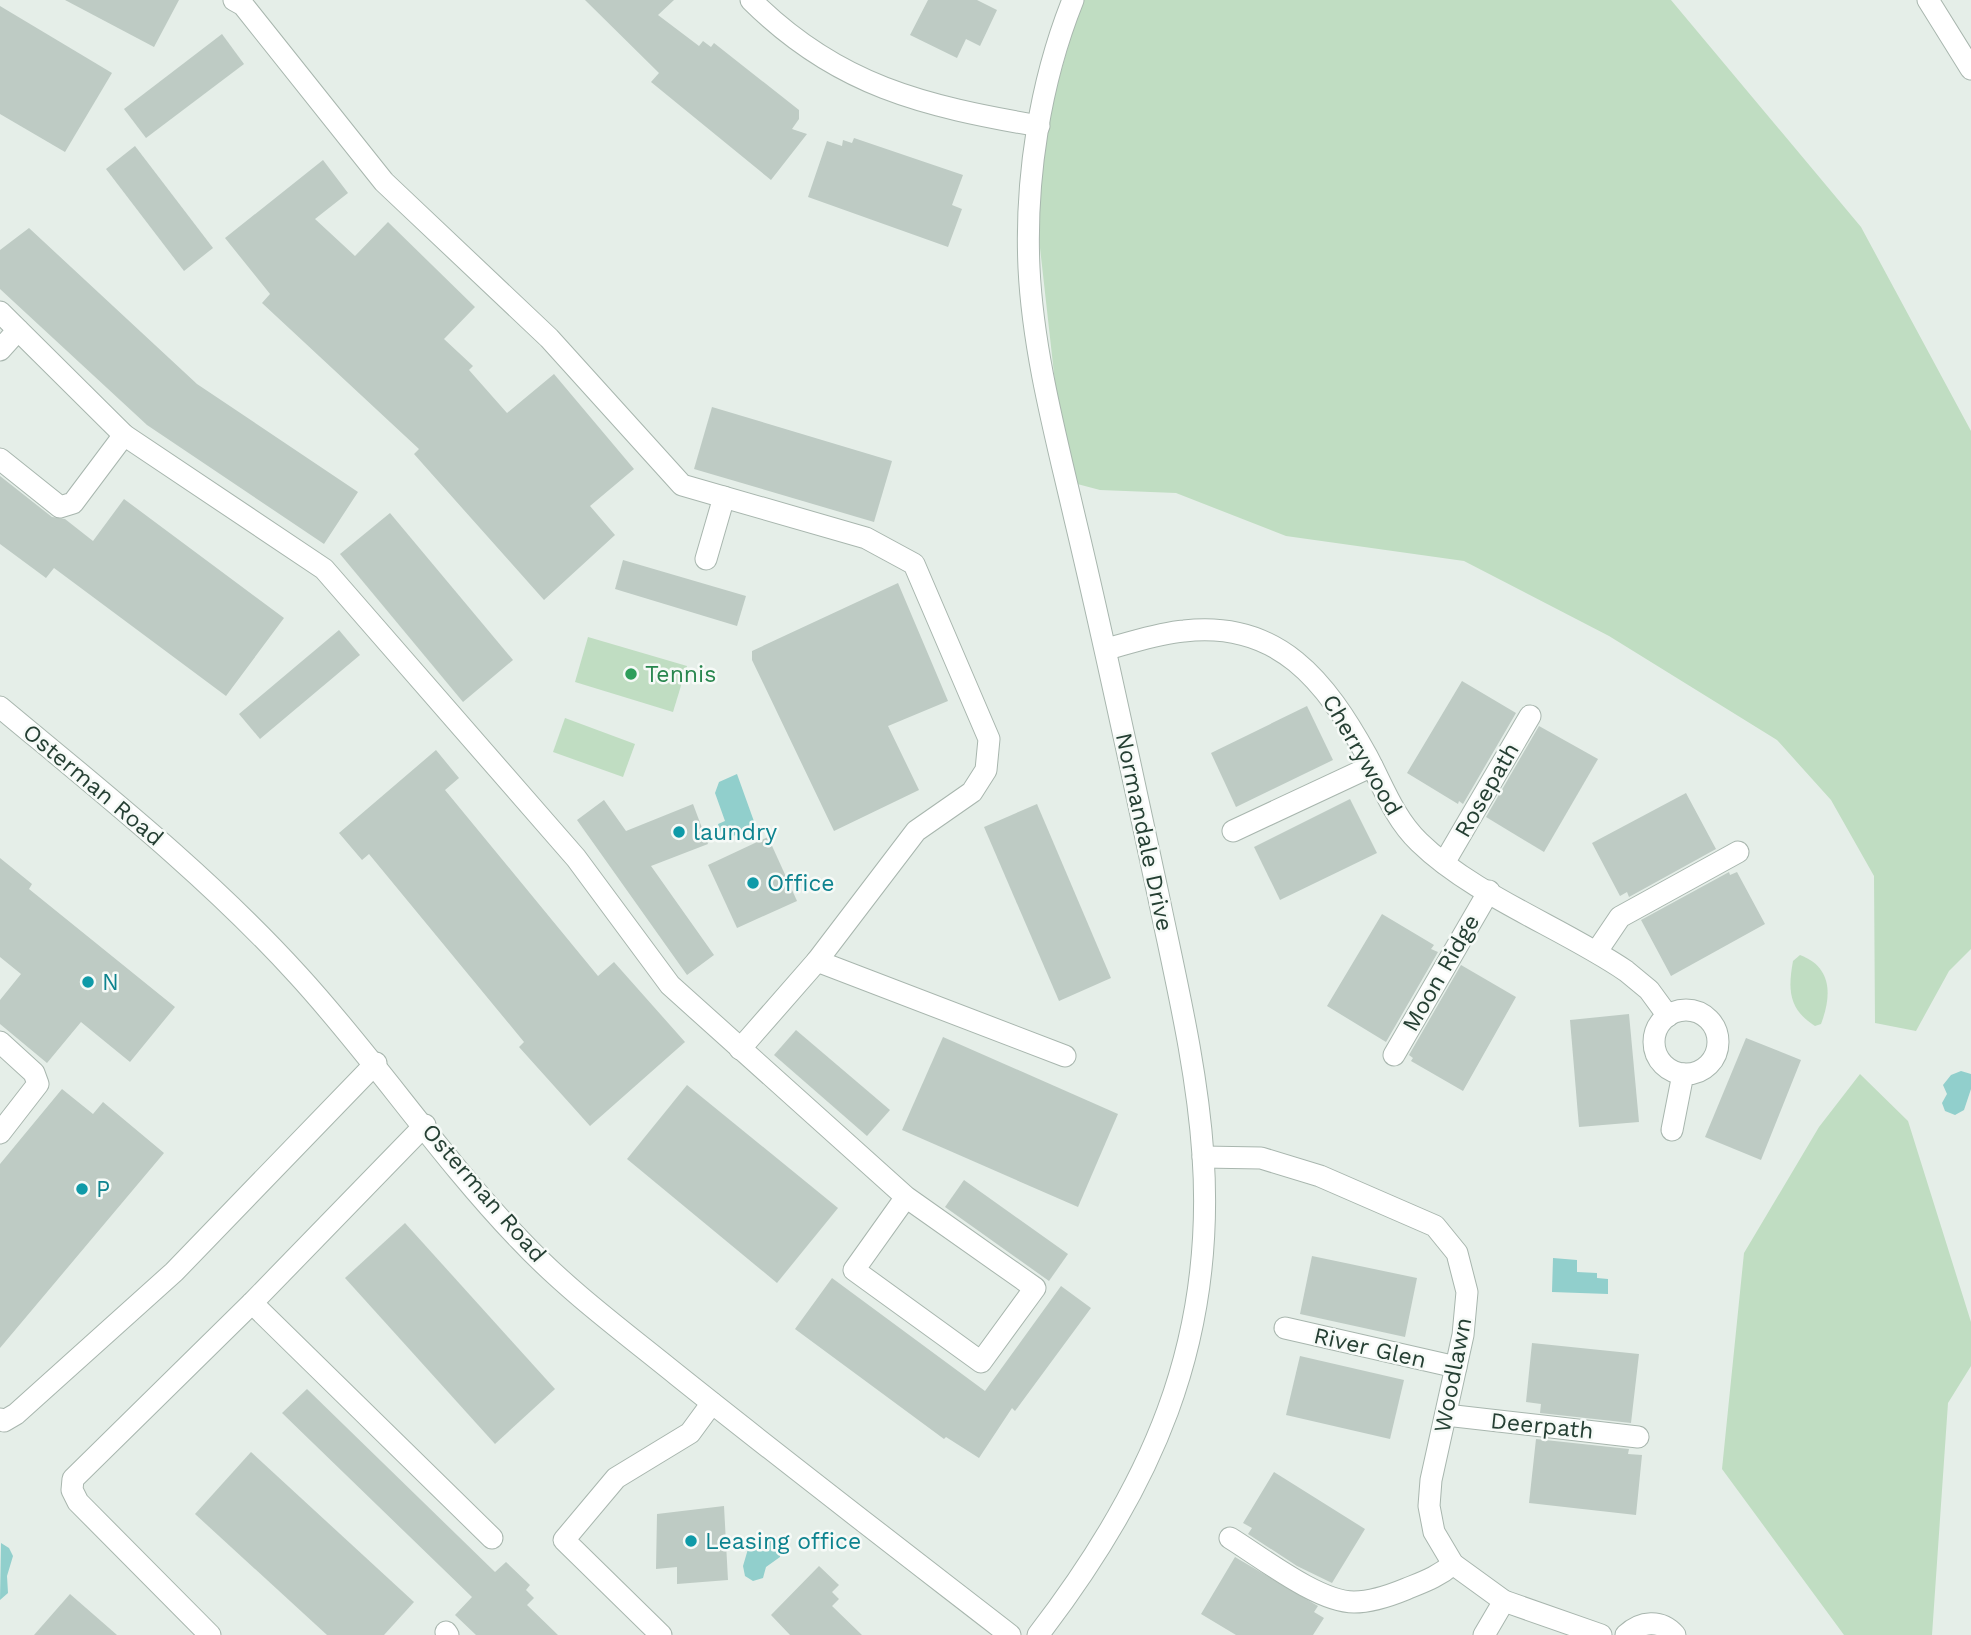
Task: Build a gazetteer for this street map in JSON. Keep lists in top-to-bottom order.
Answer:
{
  "streets": {
    "street": [
      "Cherrywood",
      "Osterman Road",
      "Rosepath",
      "Normandale Drive",
      "Moon Ridge",
      "River Glen",
      "Woodlawn",
      "Deerpath"
    ]
  },
  "crossings": [
    ["Cherrywood", "Rosepath"],
    ["Cherrywood", "Normandale Drive"],
    ["Cherrywood", "Moon Ridge"],
    ["Normandale Drive", "Woodlawn"],
    ["River Glen", "Woodlawn"],
    ["Woodlawn", "Deerpath"]
  ],
  "places": [
    "Tennis",
    "laundry",
    "Office",
    "N",
    "P",
    "Leasing office"
  ]
}
